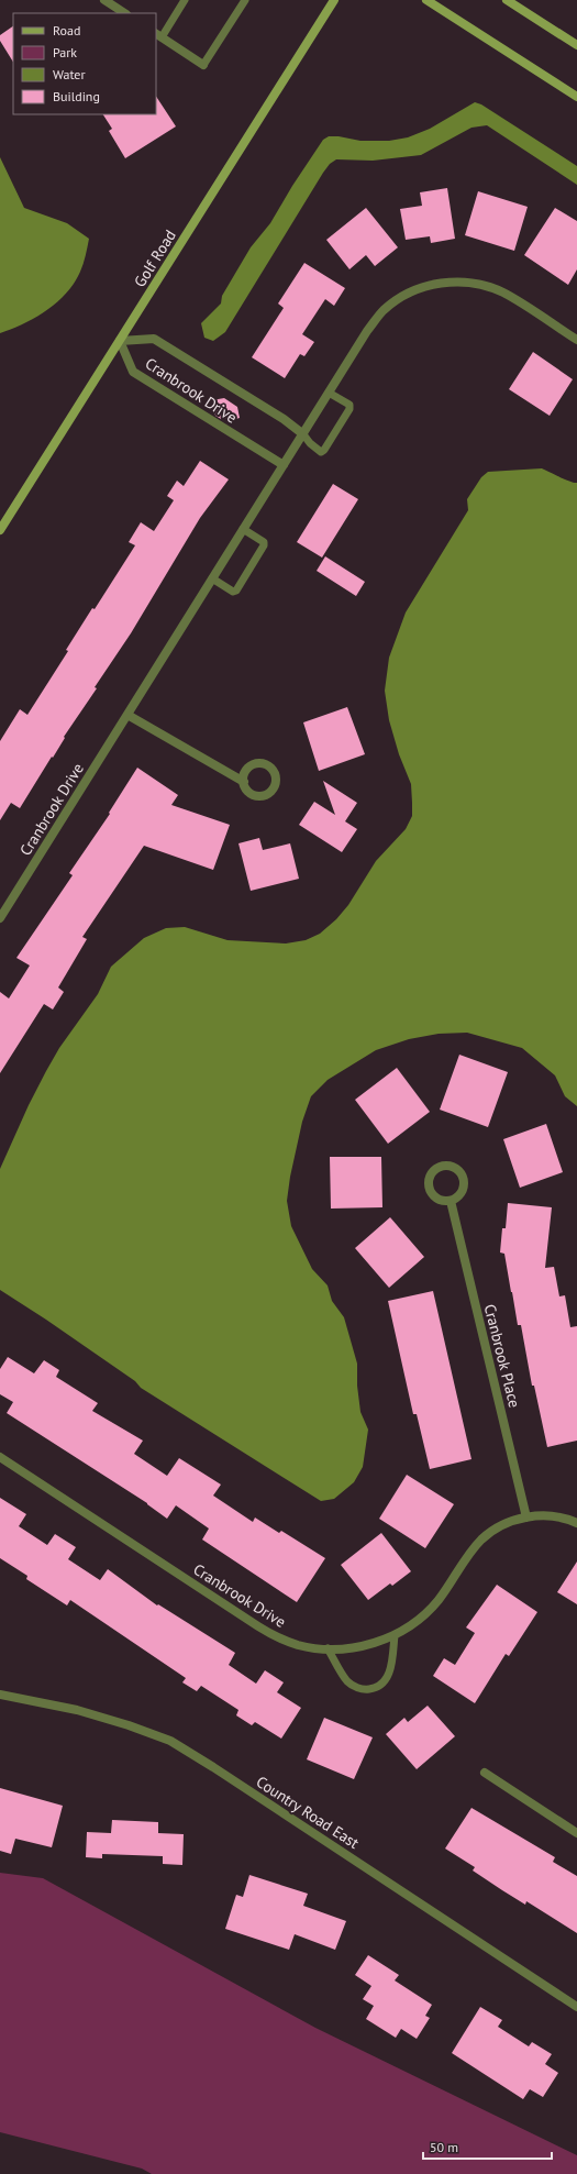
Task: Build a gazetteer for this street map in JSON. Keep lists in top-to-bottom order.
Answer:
{
  "streets": {
    "street": [
      "Golf Road",
      "Cranbrook Drive",
      "Cranbrook Place",
      "Country Road East"
    ]
  },
  "crossings": [
    ["Golf Road", "Cranbrook Drive"],
    ["Cranbrook Drive", "Cranbrook Place"]
  ],
  "legend": [
    "Road",
    "Park",
    "Water",
    "Building"
  ],
  "scale_bar": "50 m"
}
